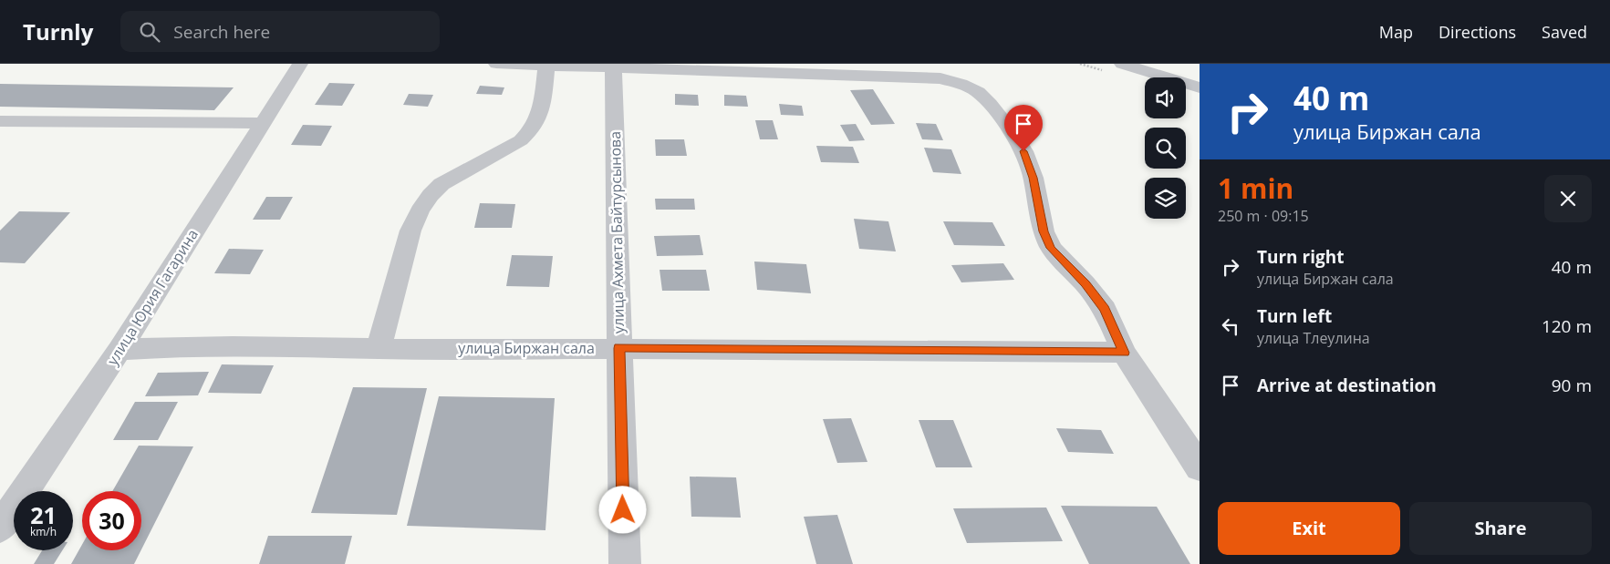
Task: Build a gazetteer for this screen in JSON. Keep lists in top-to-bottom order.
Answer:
{
  "streets": {
    "street": ["улица Ахмета Байтурсынова", "улица Юрия Гагарина", "улица Биржан сала"]
  },
  "crossings": [
    ["улица Ахмета Байтурсынова", "улица Биржан сала"],
    ["улица Юрия Гагарина", "улица Биржан сала"]
  ],
  "page": {
    "header": "Turnly",
    "search": "Search here",
    "nav": ["Map", "Directions", "Saved"],
    "turn": ["40 m", "улица Биржан сала"],
    "heading": ["1 min", "250 m · 09:15"],
    "list": [
      {
        "name": "Turn right",
        "note": "улица Биржан сала",
        "value": "40 m"
      },
      {
        "name": "Turn left",
        "note": "улица Тлеулина",
        "value": "120 m"
      },
      {
        "name": "Arrive at destination",
        "value": "90 m"
      }
    ],
    "speed": "21 km/h",
    "limit": "30",
    "buttons": ["Exit", "Share"]
  }
}
